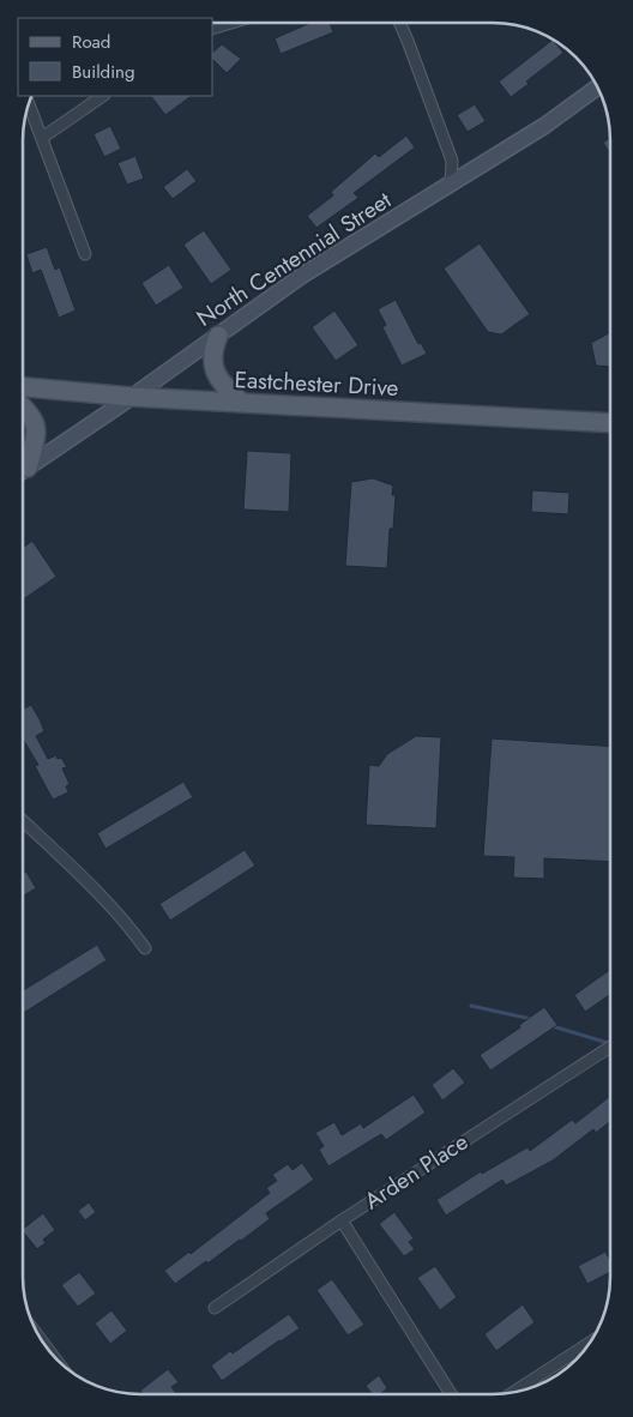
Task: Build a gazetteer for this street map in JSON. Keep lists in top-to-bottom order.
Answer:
{
  "streets": {
    "main road": ["Eastchester Drive"],
    "street": ["North Centennial Street", "Arden Place"]
  },
  "crossings": [
    ["North Centennial Street", "Eastchester Drive"]
  ],
  "legend": ["Road", "Building"]
}
